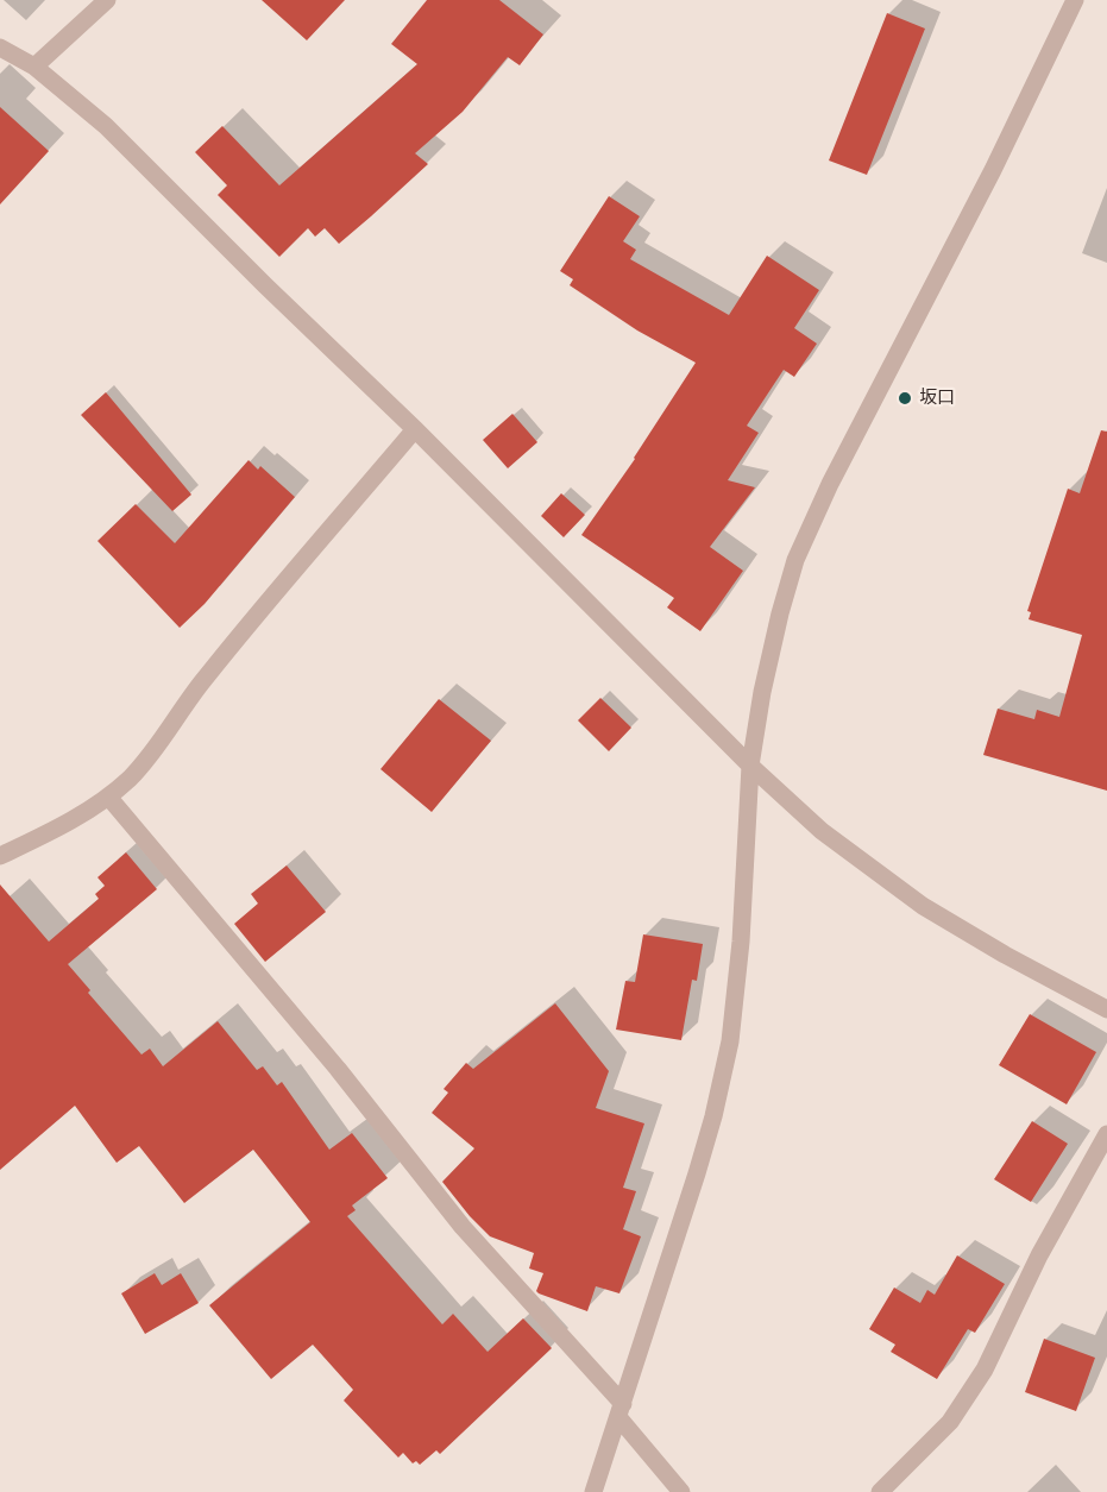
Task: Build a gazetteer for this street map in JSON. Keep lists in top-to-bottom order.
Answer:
{
  "places": ["坂口"]
}
